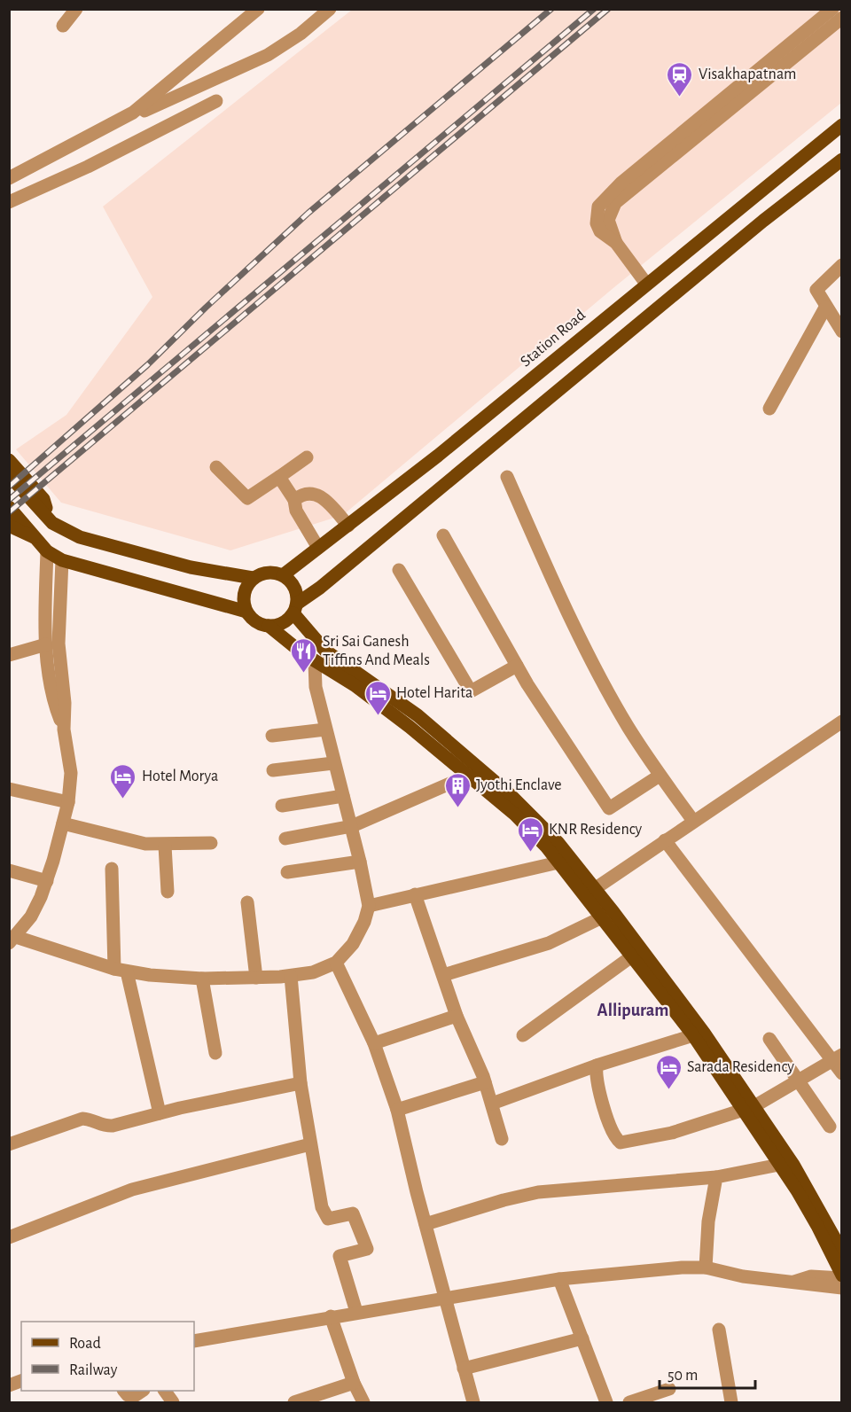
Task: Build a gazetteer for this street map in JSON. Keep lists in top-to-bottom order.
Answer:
{
  "streets": {
    "main road": ["Station Road"]
  },
  "districts": ["Allipuram"],
  "places": {
    "station": ["Visakhapatnam"],
    "restaurant": ["Sri Sai Ganesh Tiffins And Meals"],
    "hotel": [
      "Hotel Harita",
      "Hotel Morya",
      "KNR Residency",
      "Sarada Residency"
    ],
    "building": ["Jyothi Enclave"]
  },
  "legend": ["Road", "Railway"],
  "scale_bar": "50 m"
}
